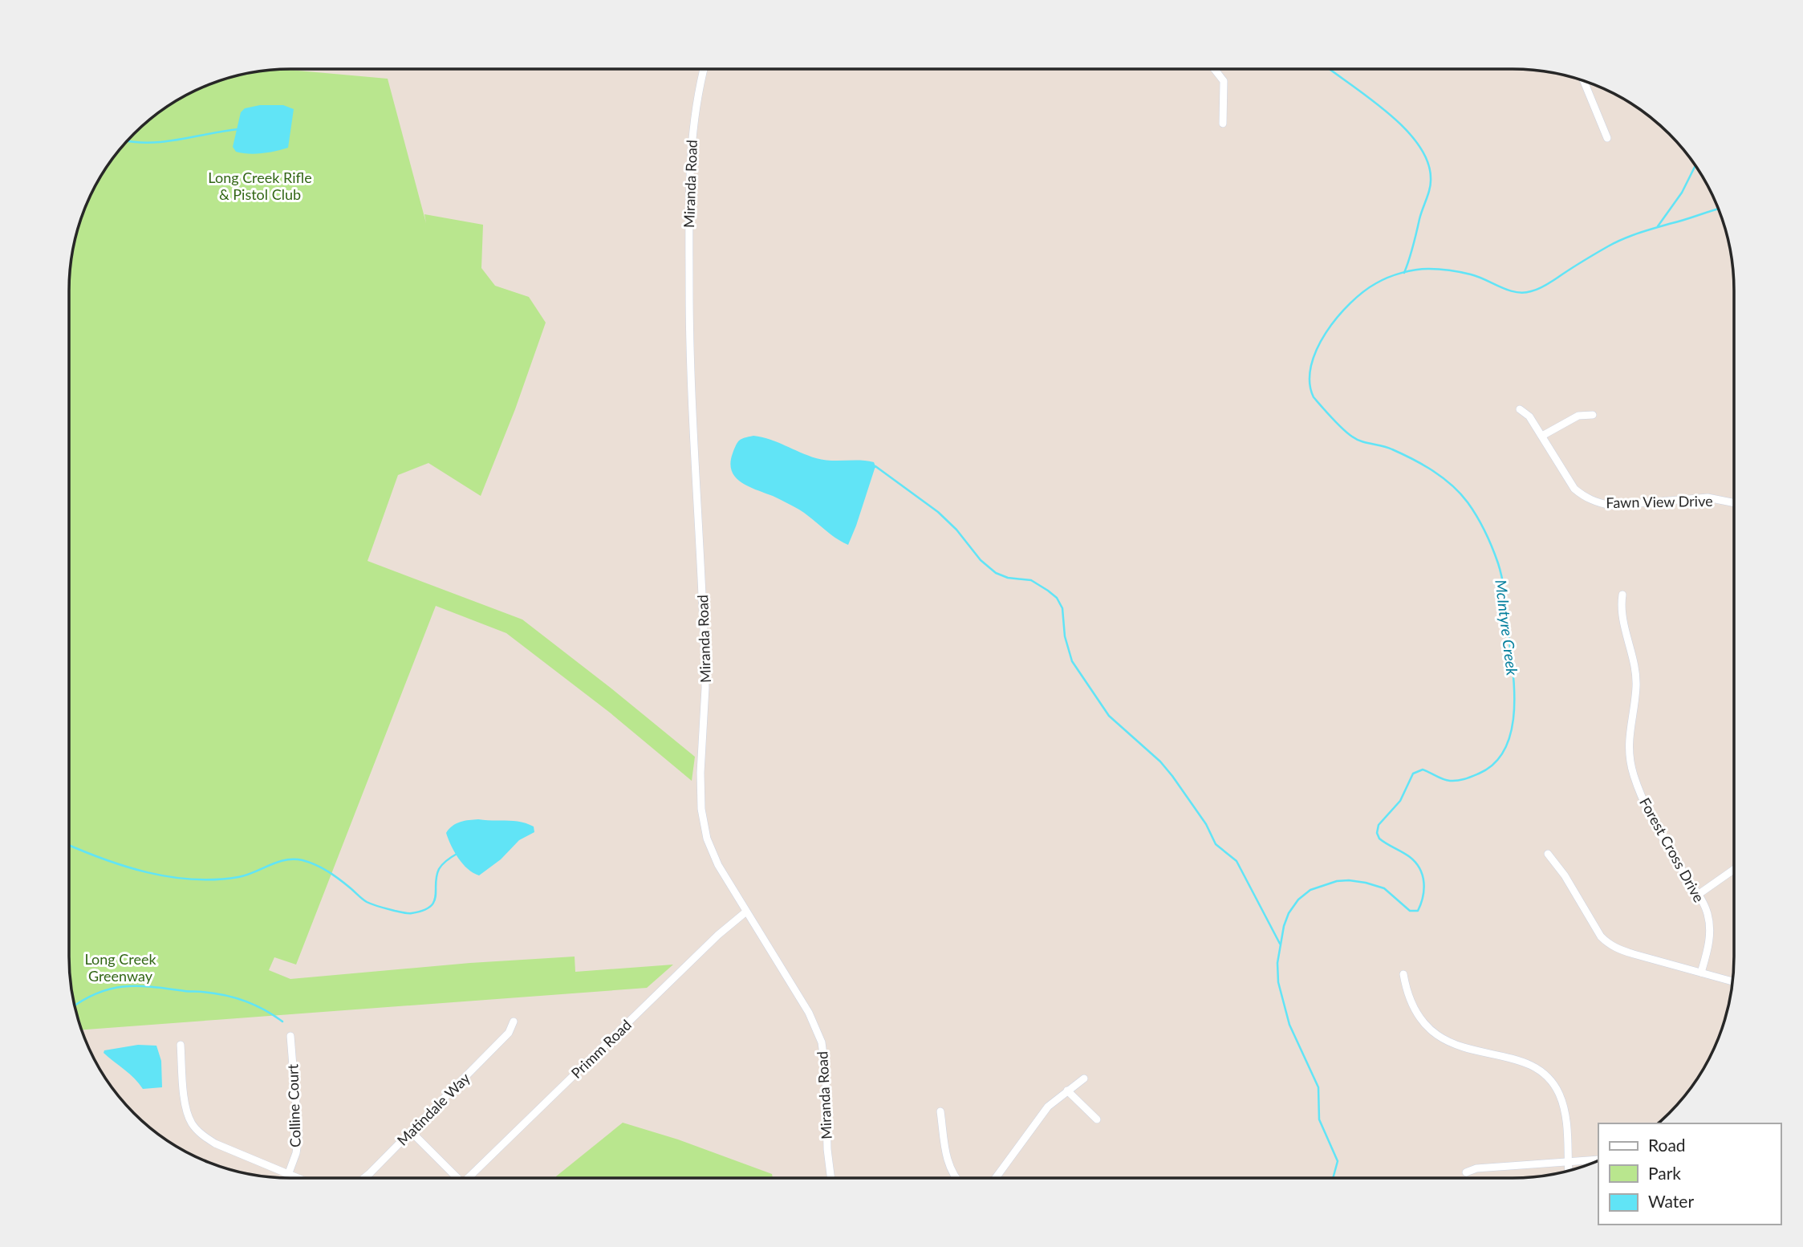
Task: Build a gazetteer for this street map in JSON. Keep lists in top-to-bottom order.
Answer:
{
  "streets": {
    "street": [
      "Miranda Road",
      "Fawn View Drive",
      "Forest Cross Drive",
      "Primm Road",
      "Colline Court",
      "Matindale Way"
    ]
  },
  "crossings": [
    ["Miranda Road", "Primm Road"]
  ],
  "water": ["McIntyre Creek"],
  "parks": ["Long Creek Rifle & Pistol Club", "Long Creek Greenway"],
  "legend": ["Road", "Park", "Water"]
}
